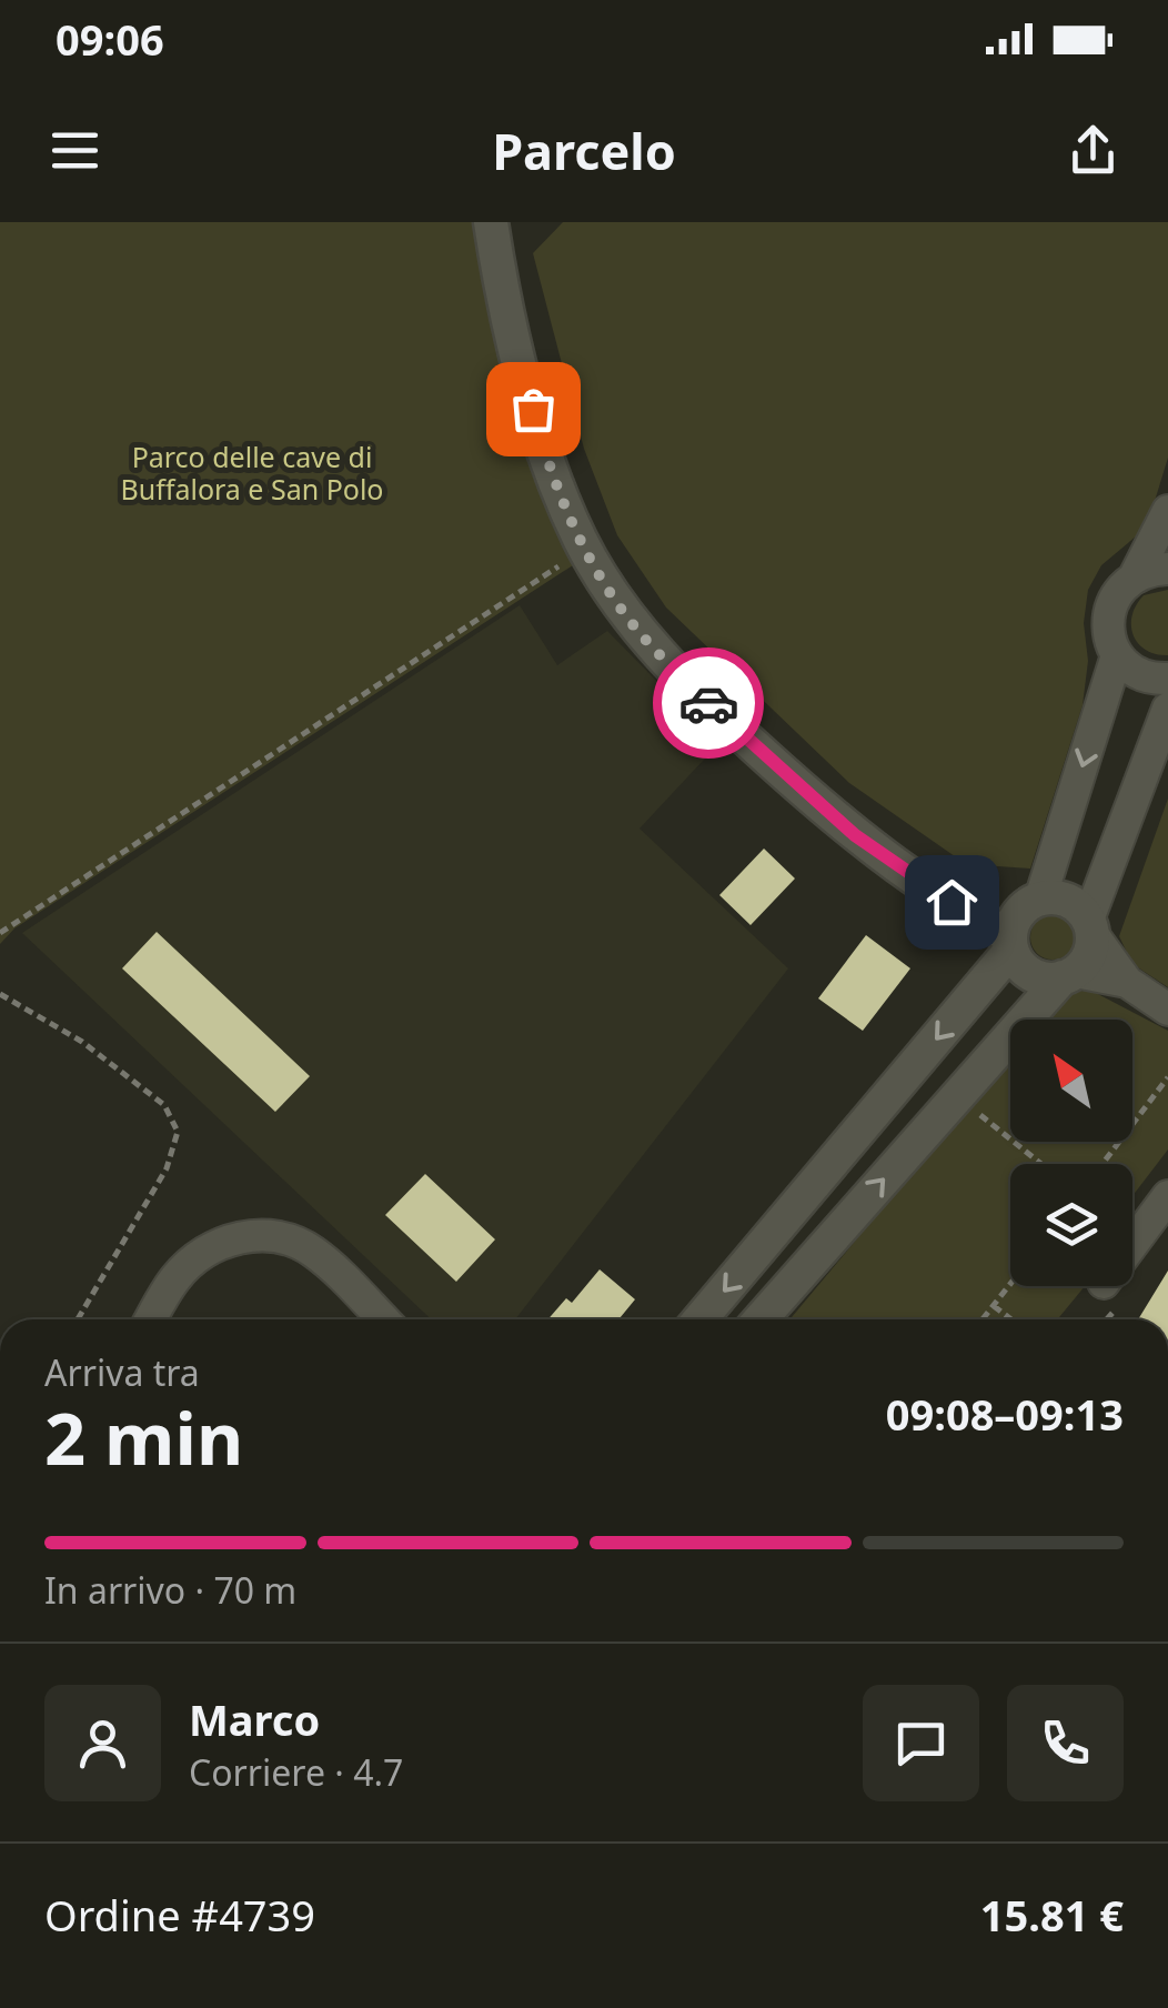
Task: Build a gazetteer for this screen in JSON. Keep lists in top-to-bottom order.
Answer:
{
  "parks": ["Parco delle cave di Buffalora e San Polo"],
  "north": "top left",
  "page": {
    "status": "09:06",
    "header": "Parcelo",
    "heading": ["2 min", "Arriva tra", "09:08–09:13"],
    "panel": [
      "Marco",
      "Corriere · 4.7",
      "Ordine #4739",
      "15.81 €"
    ],
    "bar": "In arrivo · 70 m"
  }
}
